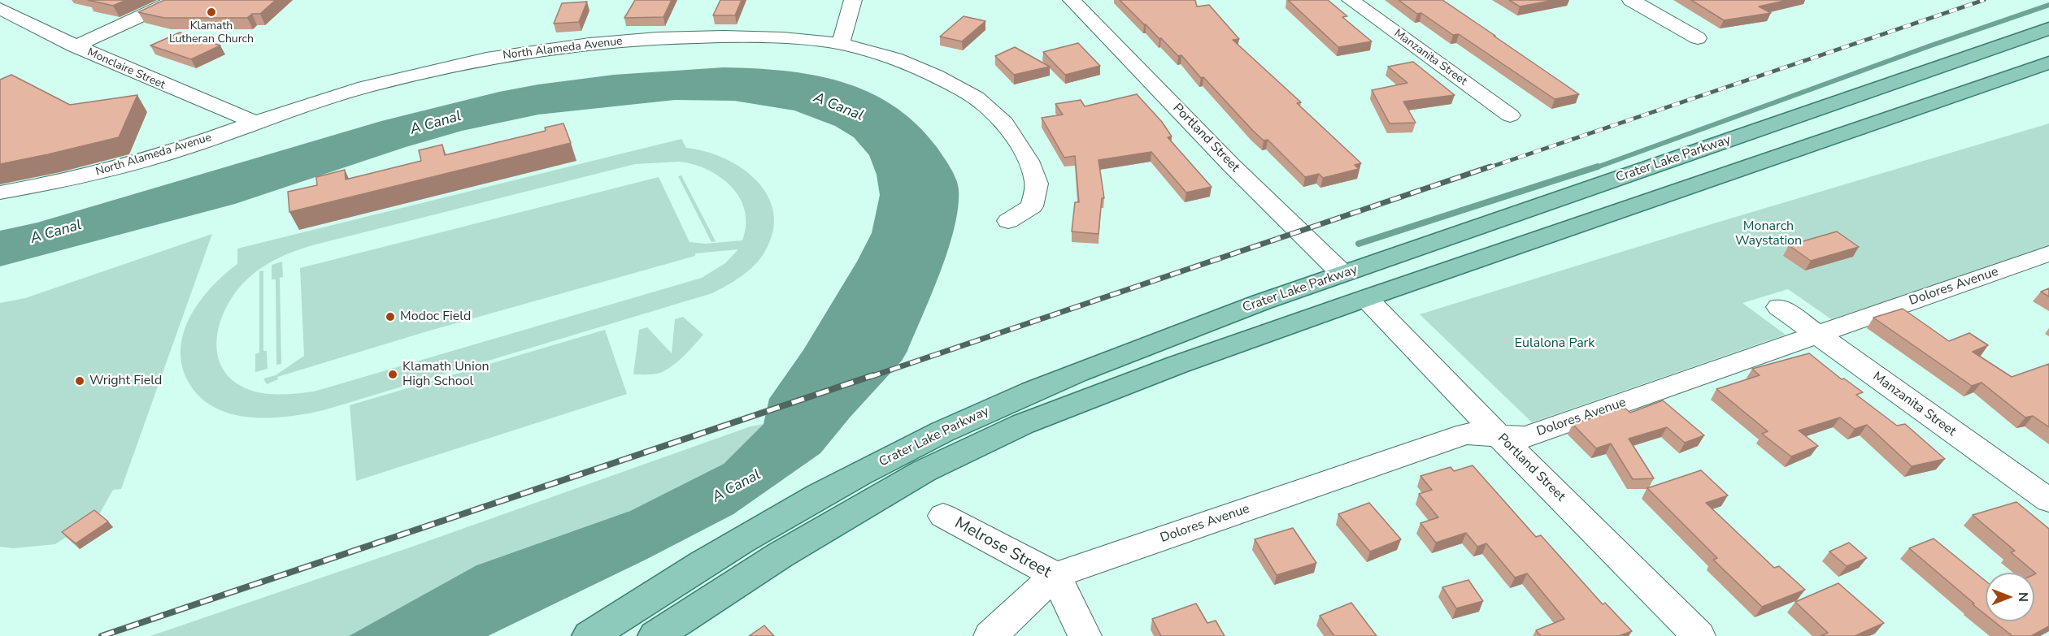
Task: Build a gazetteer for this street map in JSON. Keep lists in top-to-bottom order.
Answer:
{
  "streets": {
    "main road": ["Crater Lake Parkway"],
    "street": [
      "North Alameda Avenue",
      "Manzanita Street",
      "Monclaire Street",
      "Portland Street",
      "Dolores Avenue",
      "Melrose Street"
    ]
  },
  "crossings": [
    ["North Alameda Avenue", "Monclaire Street"],
    ["Manzanita Street", "Dolores Avenue"],
    ["Portland Street", "Crater Lake Parkway"],
    ["Portland Street", "Dolores Avenue"],
    ["Dolores Avenue", "Melrose Street"]
  ],
  "water": ["A Canal"],
  "parks": ["Monarch Waystation", "Eulalona Park"],
  "places": [
    "Klamath Lutheran Church",
    "Modoc Field",
    "Klamath Union High School",
    "Wright Field"
  ],
  "north": "right"
}
